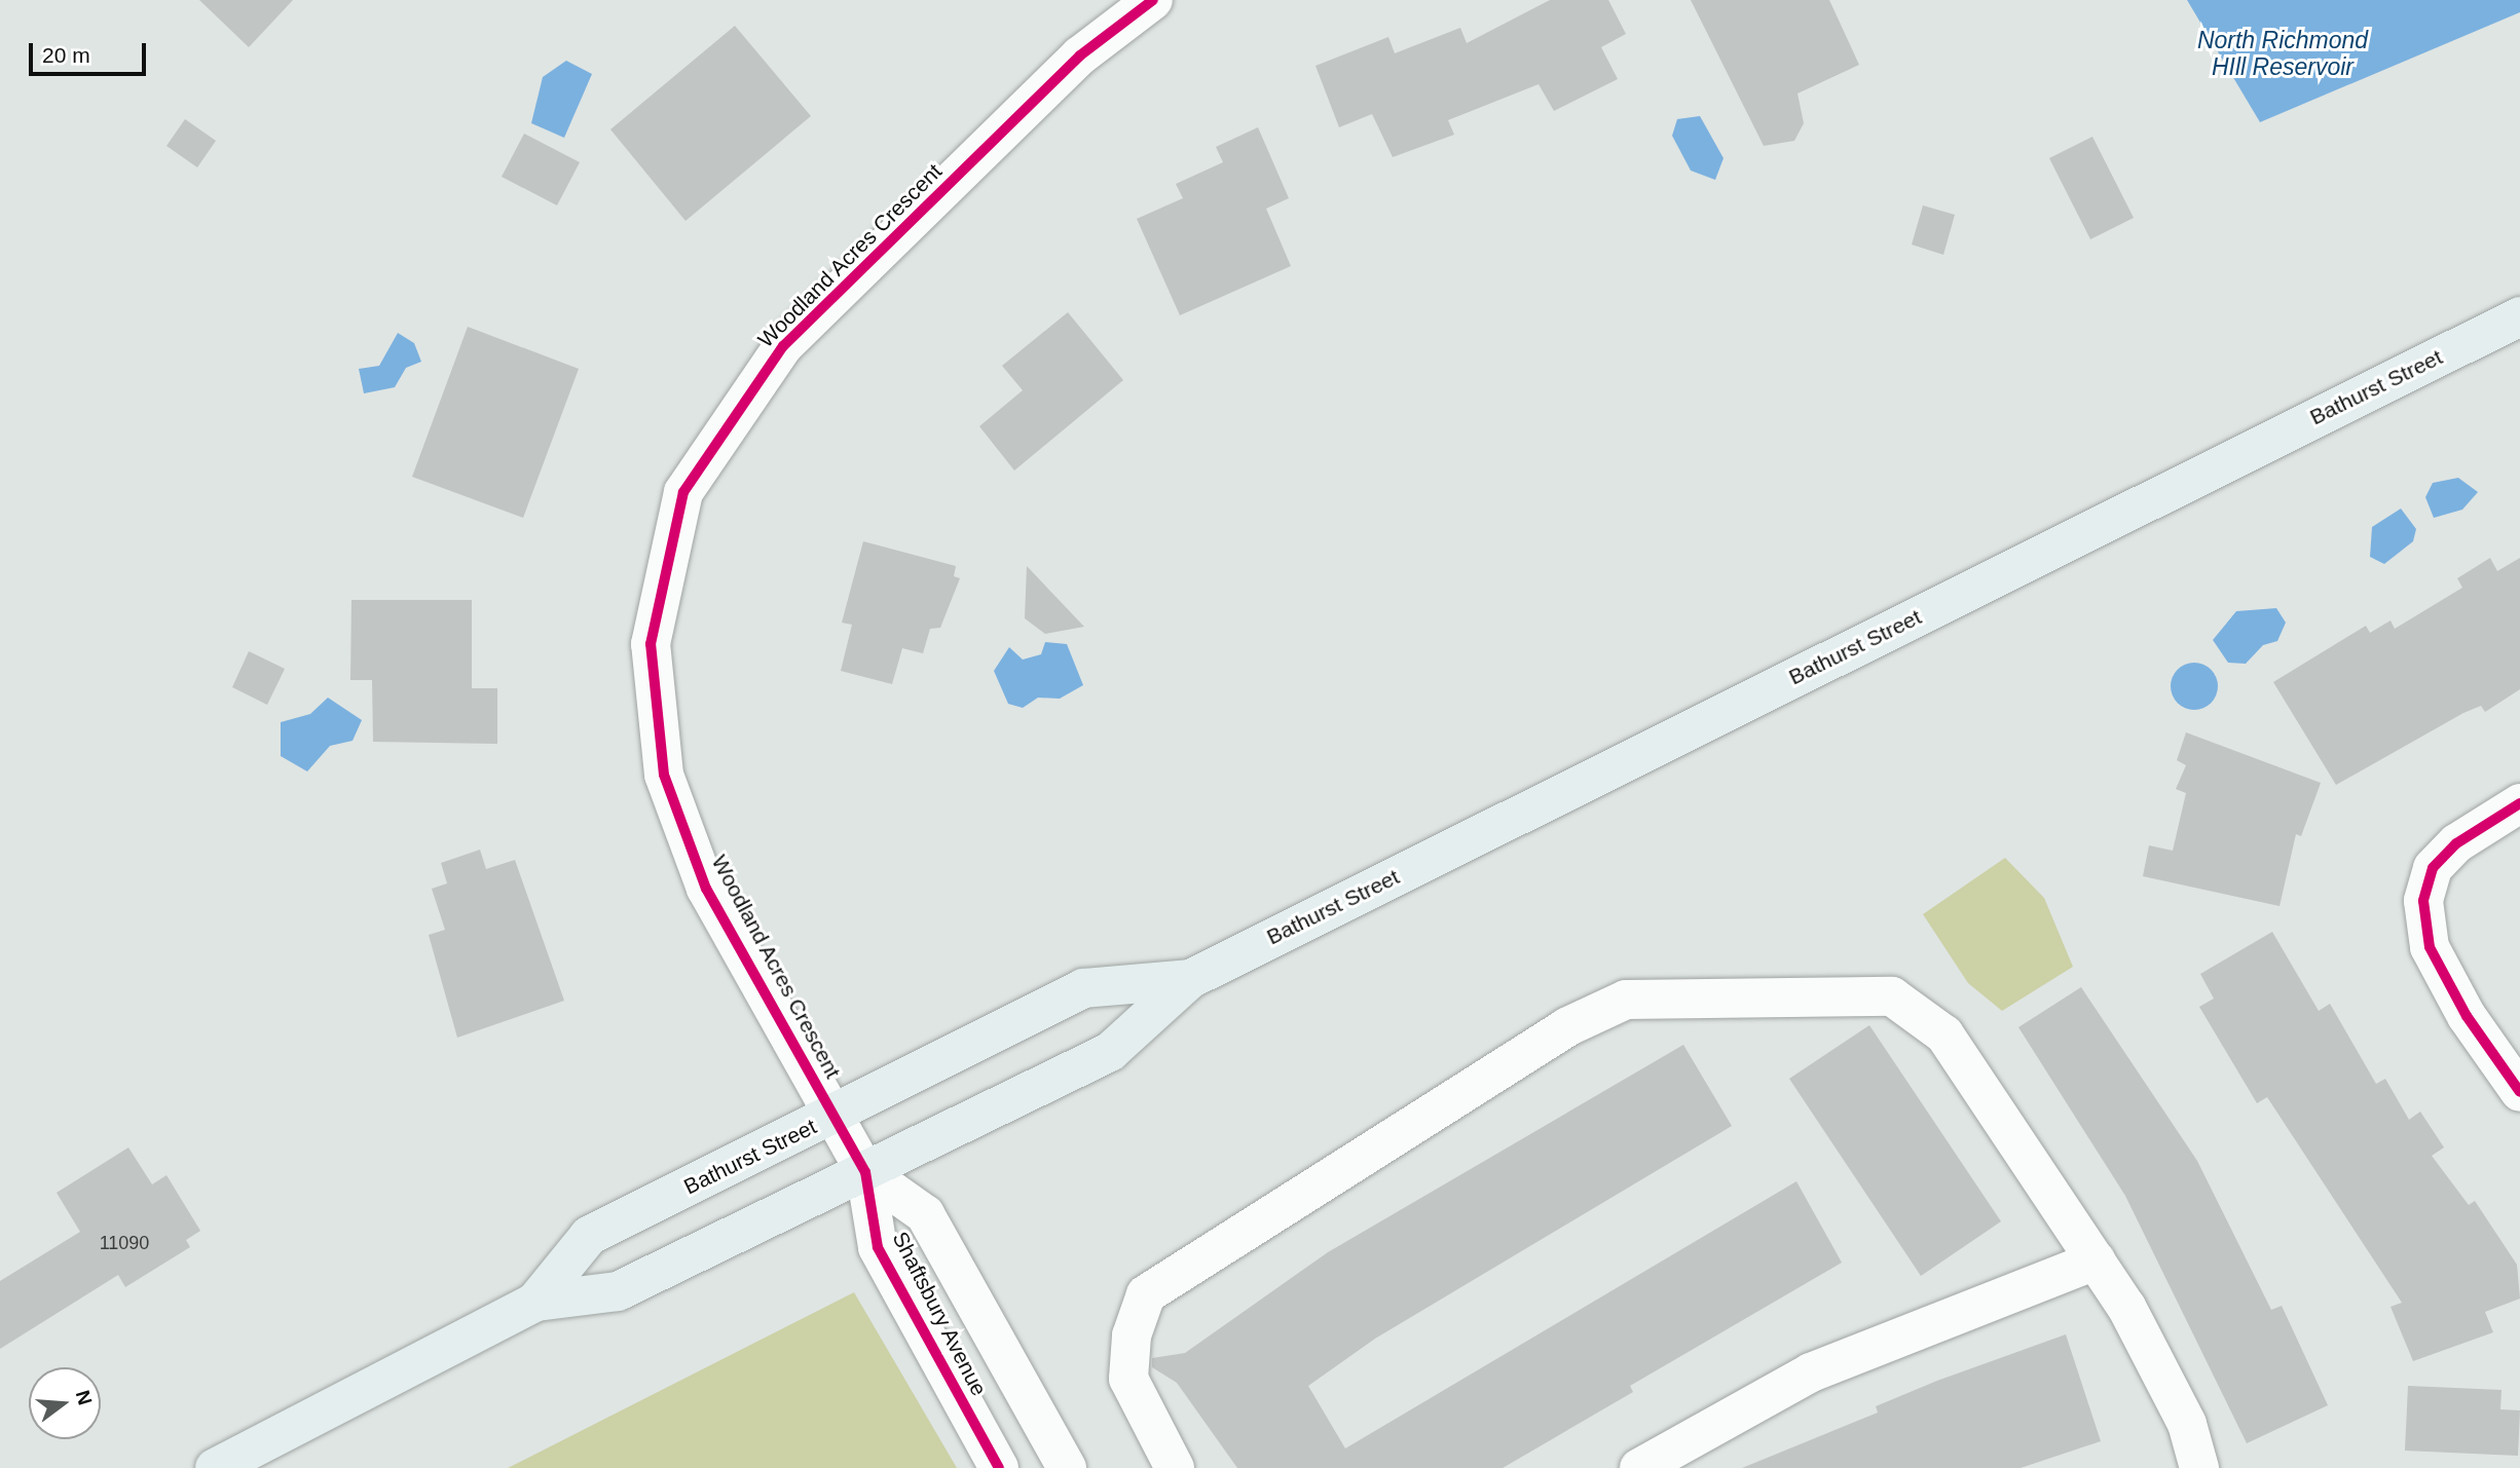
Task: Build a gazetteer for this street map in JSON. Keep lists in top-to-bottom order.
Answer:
{
  "streets": {
    "main road": ["Bathurst Street"],
    "street": ["Woodland Acres Crescent", "Shaftsbury Avenue"]
  },
  "crossings": [
    ["Woodland Acres Crescent", "Bathurst Street"],
    ["Woodland Acres Crescent", "Shaftsbury Avenue"],
    ["Bathurst Street", "Shaftsbury Avenue"]
  ],
  "water": ["North Richmond HIll Reservoir"],
  "house_numbers": ["11090"],
  "scale_bar": "20 m",
  "north": "right"
}
